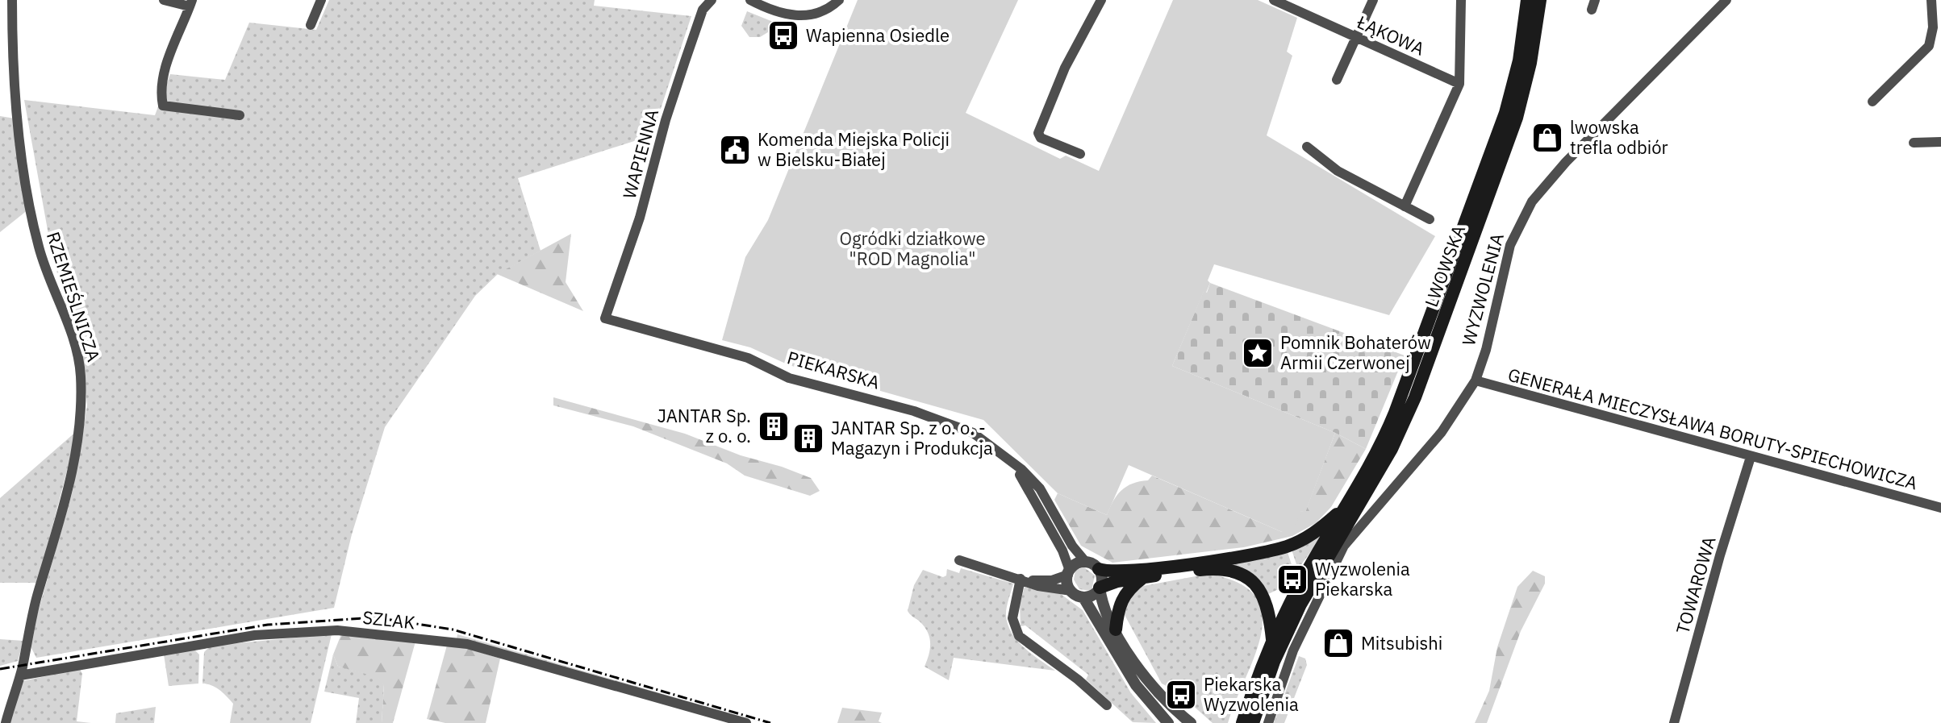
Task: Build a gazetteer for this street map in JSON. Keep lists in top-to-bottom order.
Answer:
{
  "streets": {
    "main road": ["LWOWSKA"],
    "street": [
      "ŁĄKOWA",
      "WAPIENNA",
      "WYZWOLENIA",
      "RZEMIEŚLNICZA",
      "PIEKARSKA",
      "GENERAŁA MIECZYSŁAWA BORUTY-SPIECHOWICZA",
      "TOWAROWA",
      "SZLAK"
    ]
  },
  "crossings": [
    ["WAPIENNA", "PIEKARSKA"],
    ["WYZWOLENIA", "GENERAŁA MIECZYSŁAWA BORUTY-SPIECHOWICZA"],
    ["RZEMIEŚLNICZA", "SZLAK"],
    ["GENERAŁA MIECZYSŁAWA BORUTY-SPIECHOWICZA", "TOWAROWA"]
  ],
  "parks": ["Ogródki działkowe \"ROD Magnolia\""],
  "places": {
    "bus stop": ["Wapienna Osiedle", "Wyzwolenia Piekarska", "Piekarska Wyzwolenia"],
    "shop": ["lwowska trefla odbiór", "Mitsubishi"],
    "public building": ["Komenda Miejska Policji w Bielsku-Białej"],
    "place": ["Pomnik Bohaterów Armii Czerwonej"],
    "building": ["JANTAR Sp. z o. o.", "JANTAR Sp. z o. o. - Magazyn i Produkcja"]
  }
}
